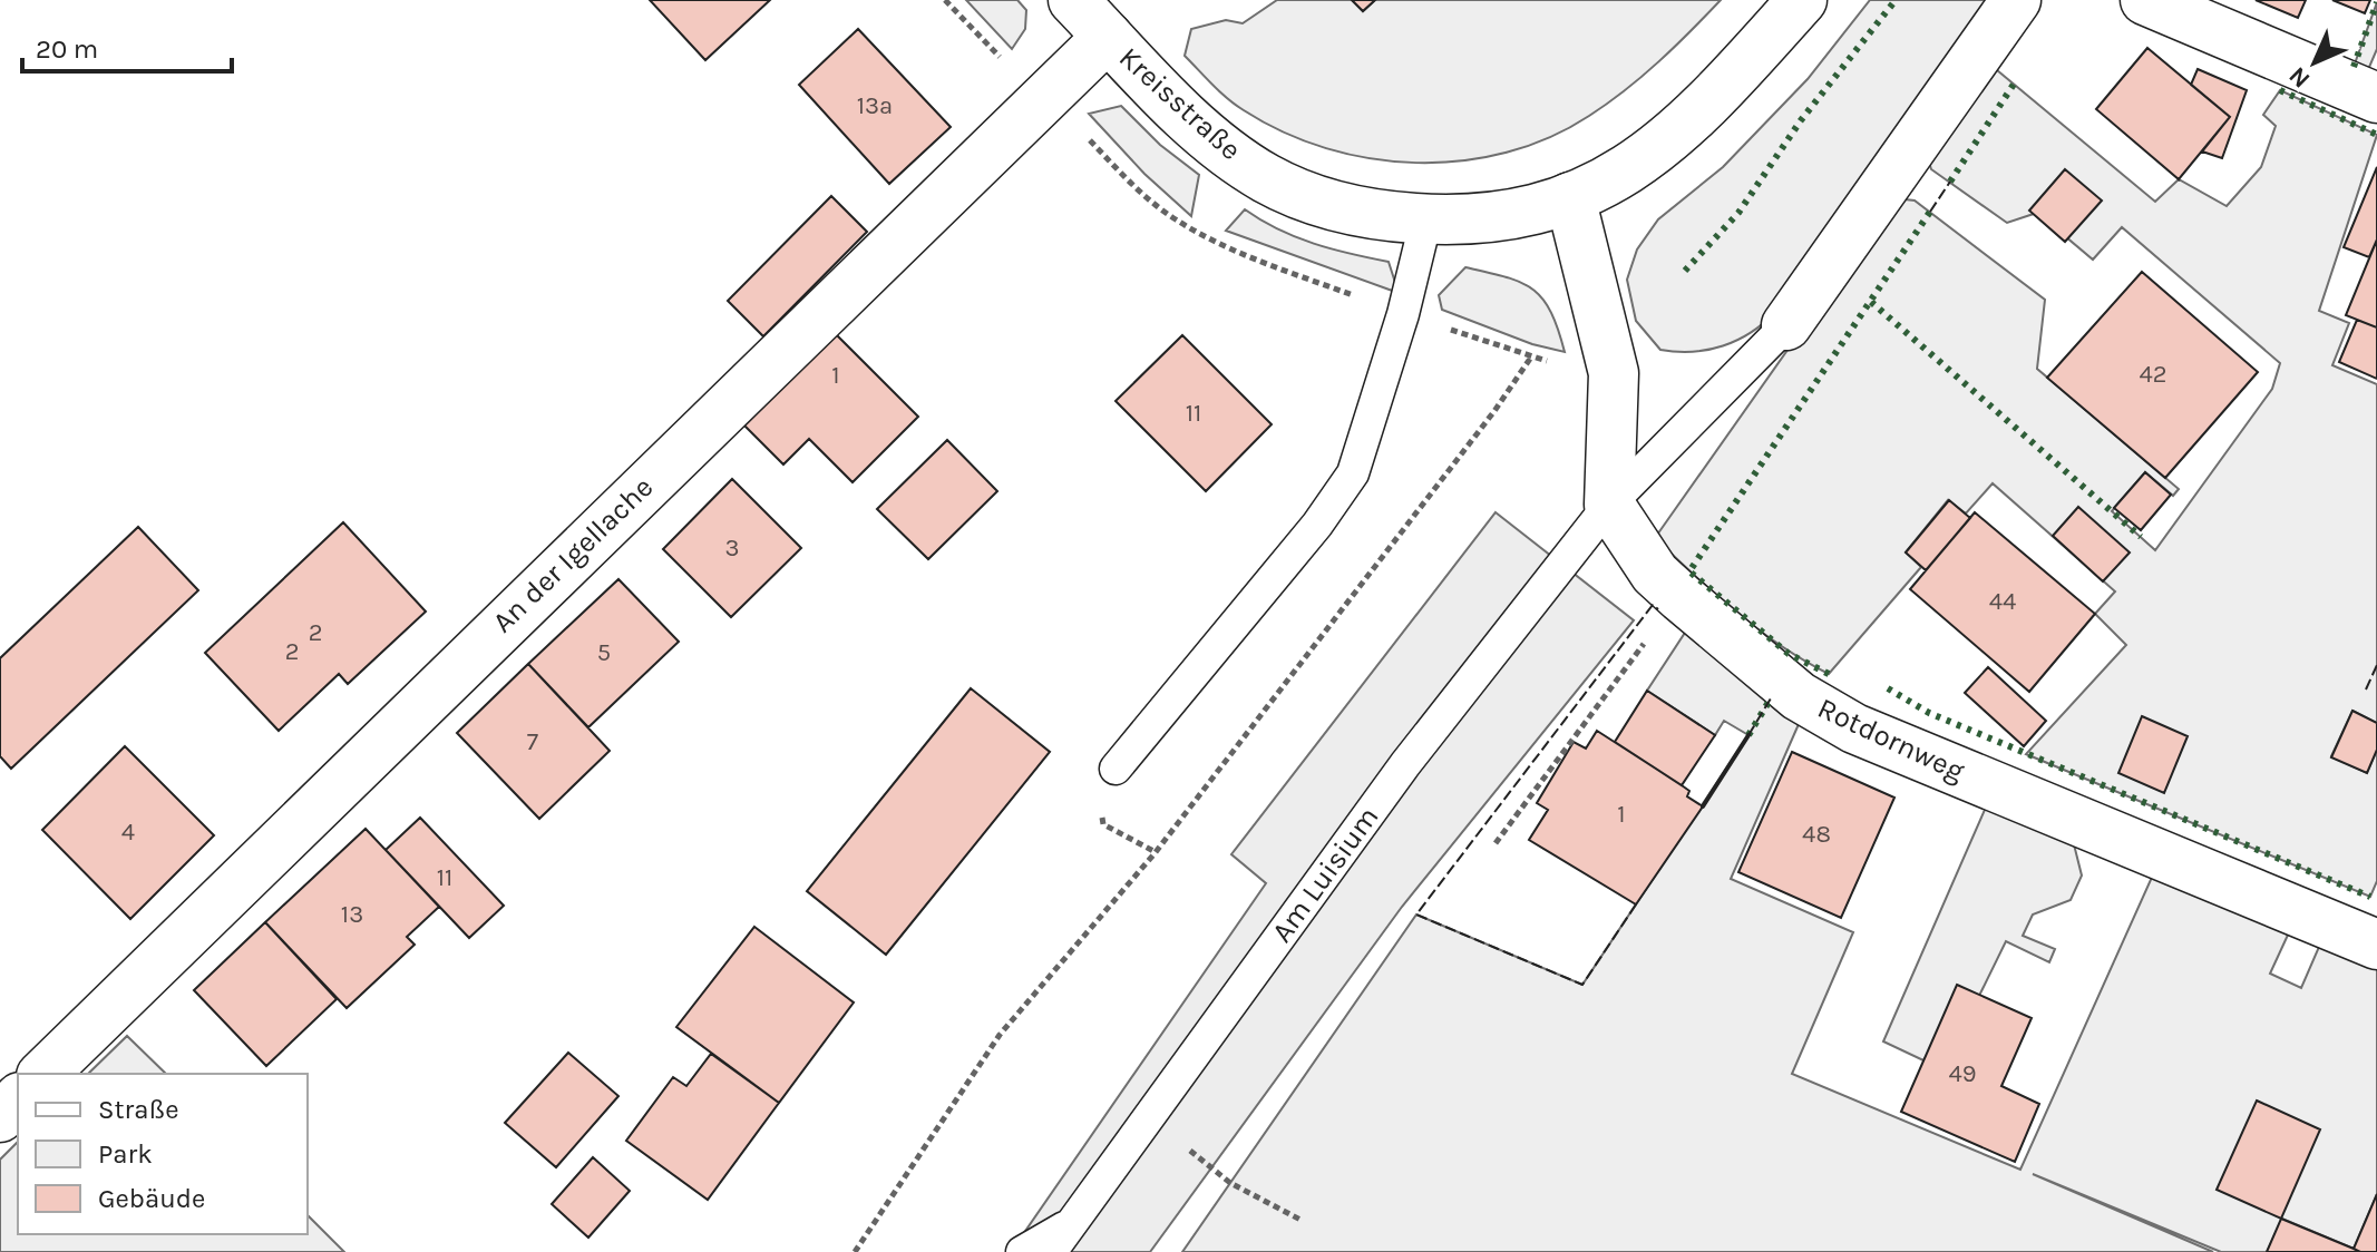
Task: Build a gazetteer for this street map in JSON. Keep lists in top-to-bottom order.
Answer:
{
  "streets": {
    "street": ["Kreisstraße", "An der Igellache", "Rotdornweg"],
    "lane": ["Am Luisium"]
  },
  "crossings": [
    ["Kreisstraße", "An der Igellache"],
    ["Rotdornweg", "Am Luisium"]
  ],
  "house_numbers": [
    "13a",
    "42",
    "1",
    "11",
    "3",
    "44",
    "2",
    "2",
    "5",
    "7",
    "1",
    "4",
    "48",
    "11",
    "13",
    "49"
  ],
  "legend": ["Straße", "Park", "Gebäude"],
  "scale_bar": "20 m",
  "north": "bottom left"
}
